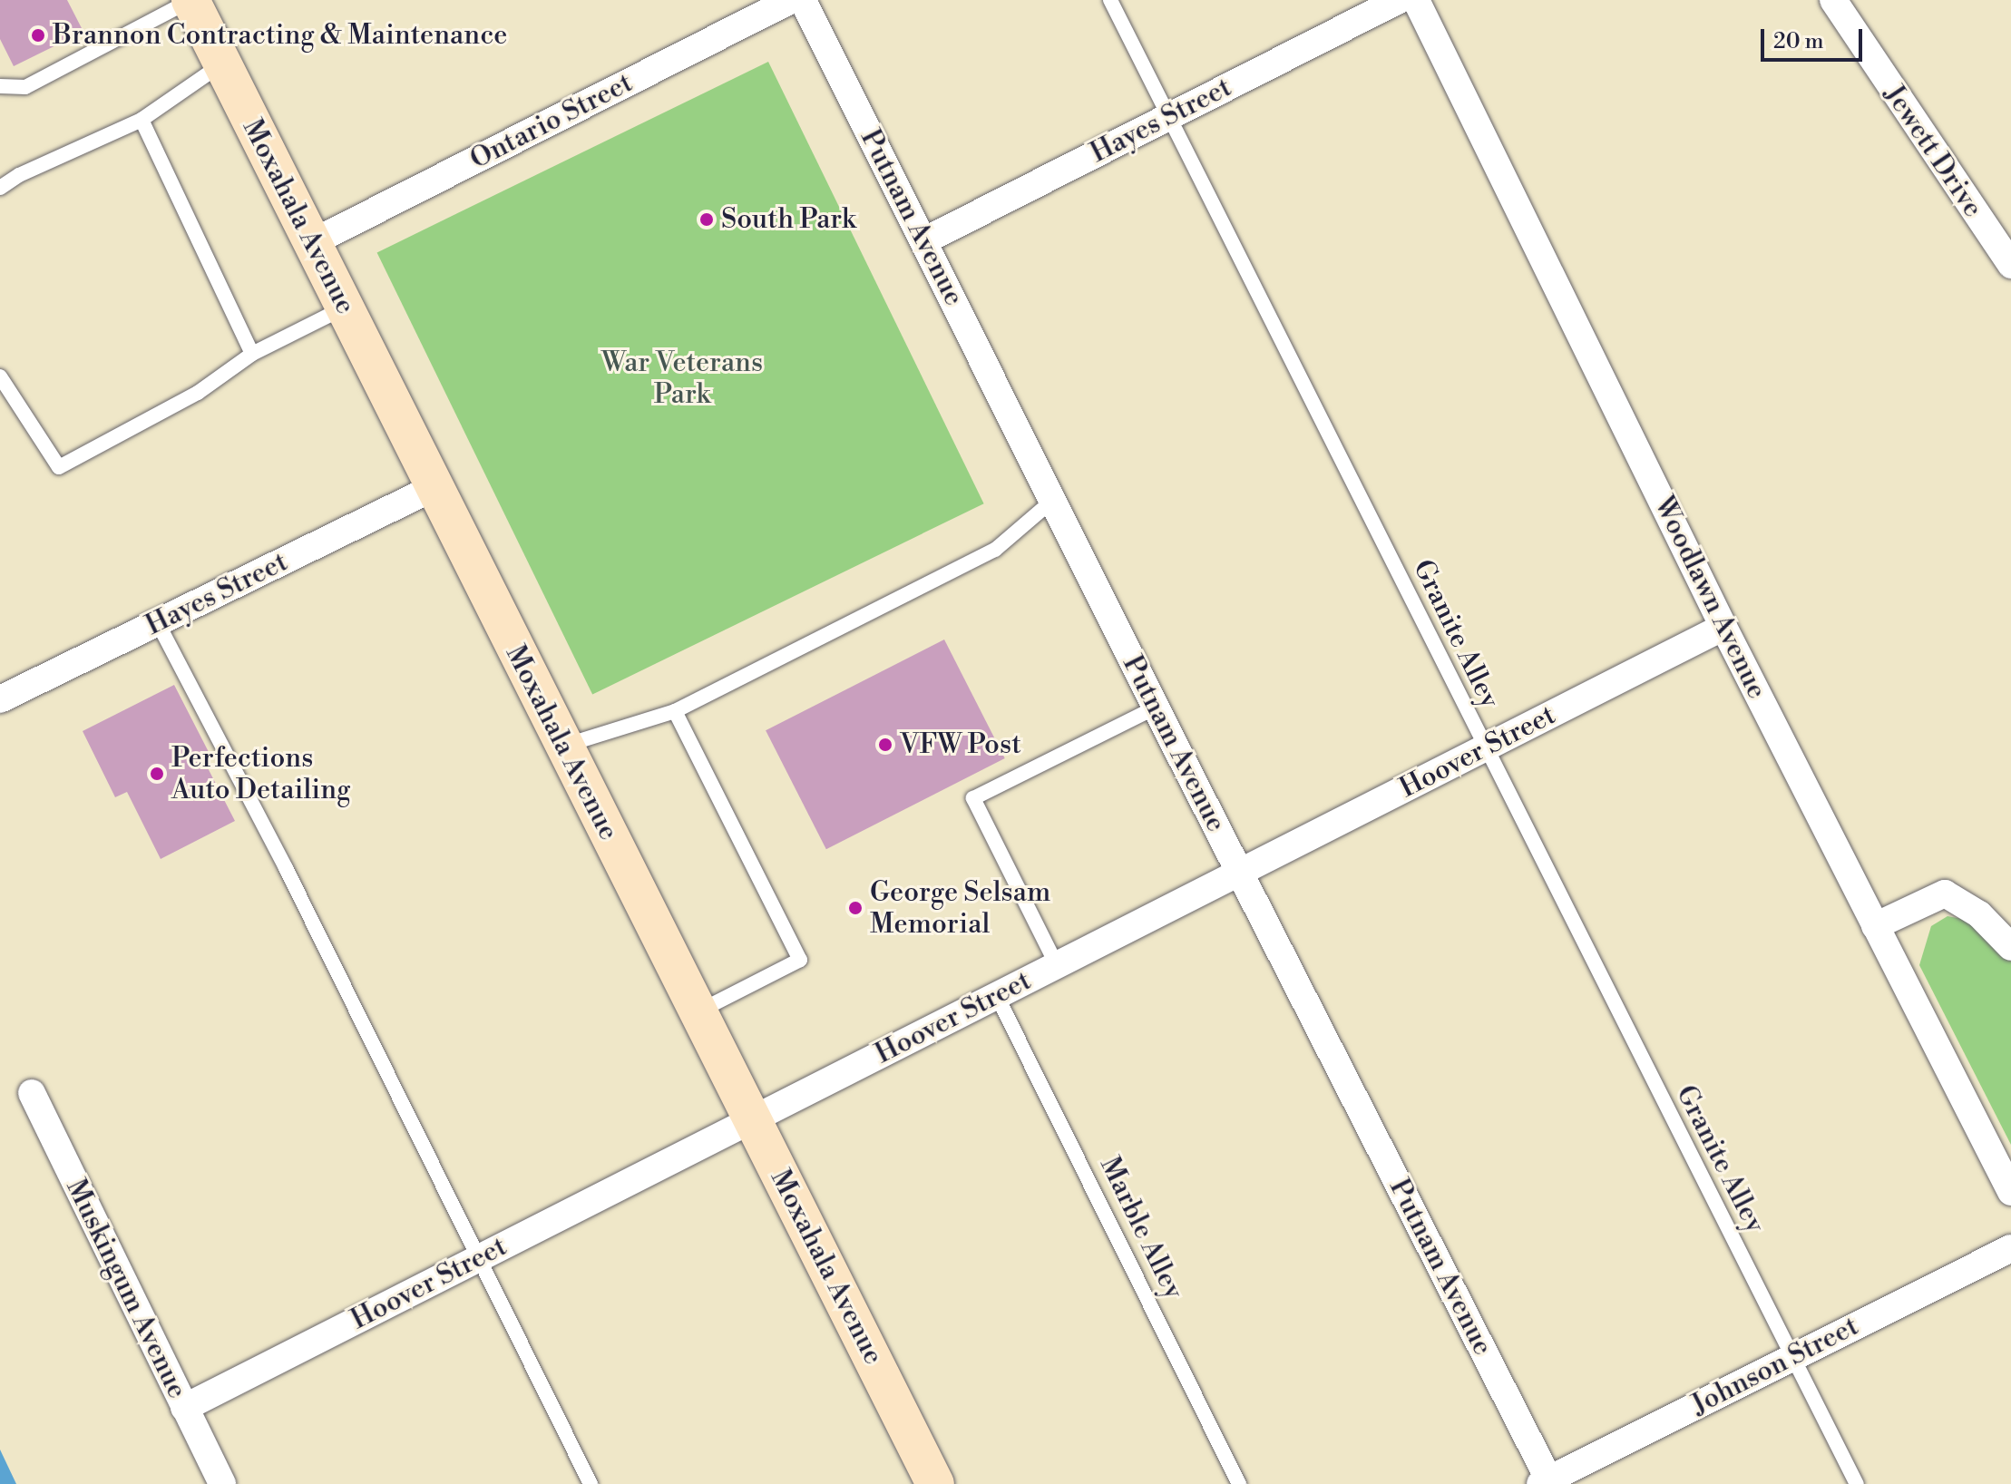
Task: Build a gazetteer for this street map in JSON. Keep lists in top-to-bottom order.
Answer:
{
  "streets": {
    "street": [
      "Hayes Street",
      "Ontario Street",
      "Jewett Drive",
      "Moxahala Avenue",
      "Putnam Avenue",
      "Woodlawn Avenue",
      "Hoover Street",
      "Muskingum Avenue",
      "Johnson Street"
    ],
    "lane": ["Granite Alley", "Marble Alley"]
  },
  "crossings": [
    ["Hayes Street", "Moxahala Avenue"],
    ["Hayes Street", "Putnam Avenue"],
    ["Hayes Street", "Granite Alley"],
    ["Ontario Street", "Moxahala Avenue"],
    ["Moxahala Avenue", "Hoover Street"],
    ["Putnam Avenue", "Hoover Street"],
    ["Putnam Avenue", "Johnson Street"],
    ["Woodlawn Avenue", "Hoover Street"],
    ["Granite Alley", "Hoover Street"],
    ["Granite Alley", "Johnson Street"],
    ["Hoover Street", "Marble Alley"],
    ["Hoover Street", "Muskingum Avenue"]
  ],
  "parks": ["War Veterans Park"],
  "places": [
    "Brannon Contracting & Maintenance",
    "South Park",
    "VFW Post",
    "Perfections Auto Detailing",
    "George Selsam Memorial"
  ],
  "scale_bar": "20 m"
}
